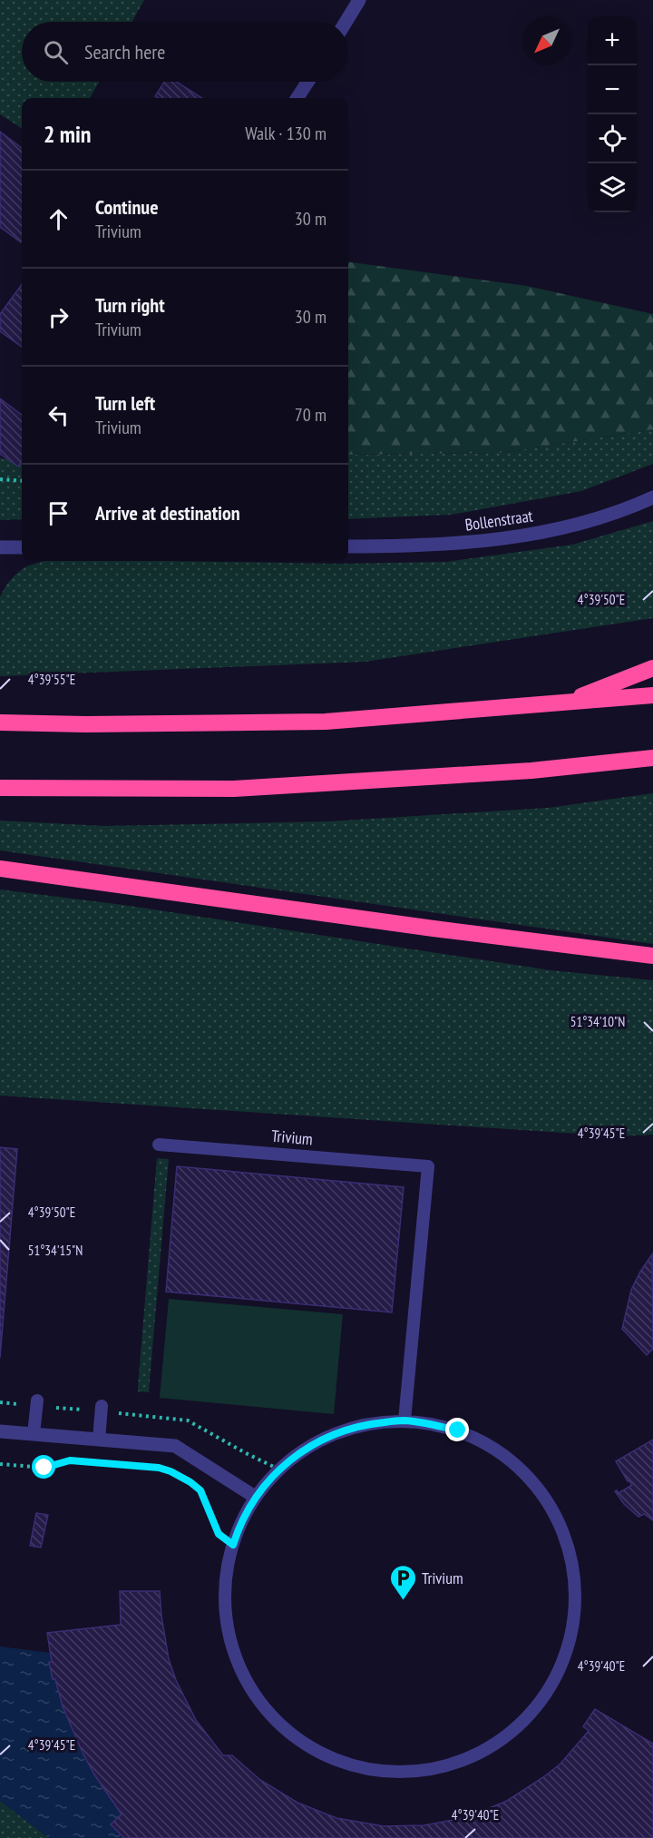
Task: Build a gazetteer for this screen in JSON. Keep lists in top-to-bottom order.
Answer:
{
  "streets": {
    "street": ["Bollenstraat"],
    "lane": ["Trivium"]
  },
  "places": {
    "parking": ["Trivium"]
  },
  "north": "bottom left",
  "page": {
    "map_buttons": ["+", "−"],
    "search": "Search here",
    "heading": ["2 min", "Walk · 130 m"],
    "list": [
      ["Continue", "Trivium", "30 m"],
      ["Turn right", "Trivium", "30 m"],
      ["Turn left", "Trivium", "70 m"],
      "Arrive at destination"
    ]
  },
  "coordinates": [
    "4°39'50\"E",
    "4°39'55\"E",
    "51°34'10\"N",
    "4°39'45\"E",
    "51°34'15\"N",
    "4°39'40\"E"
  ]
}
